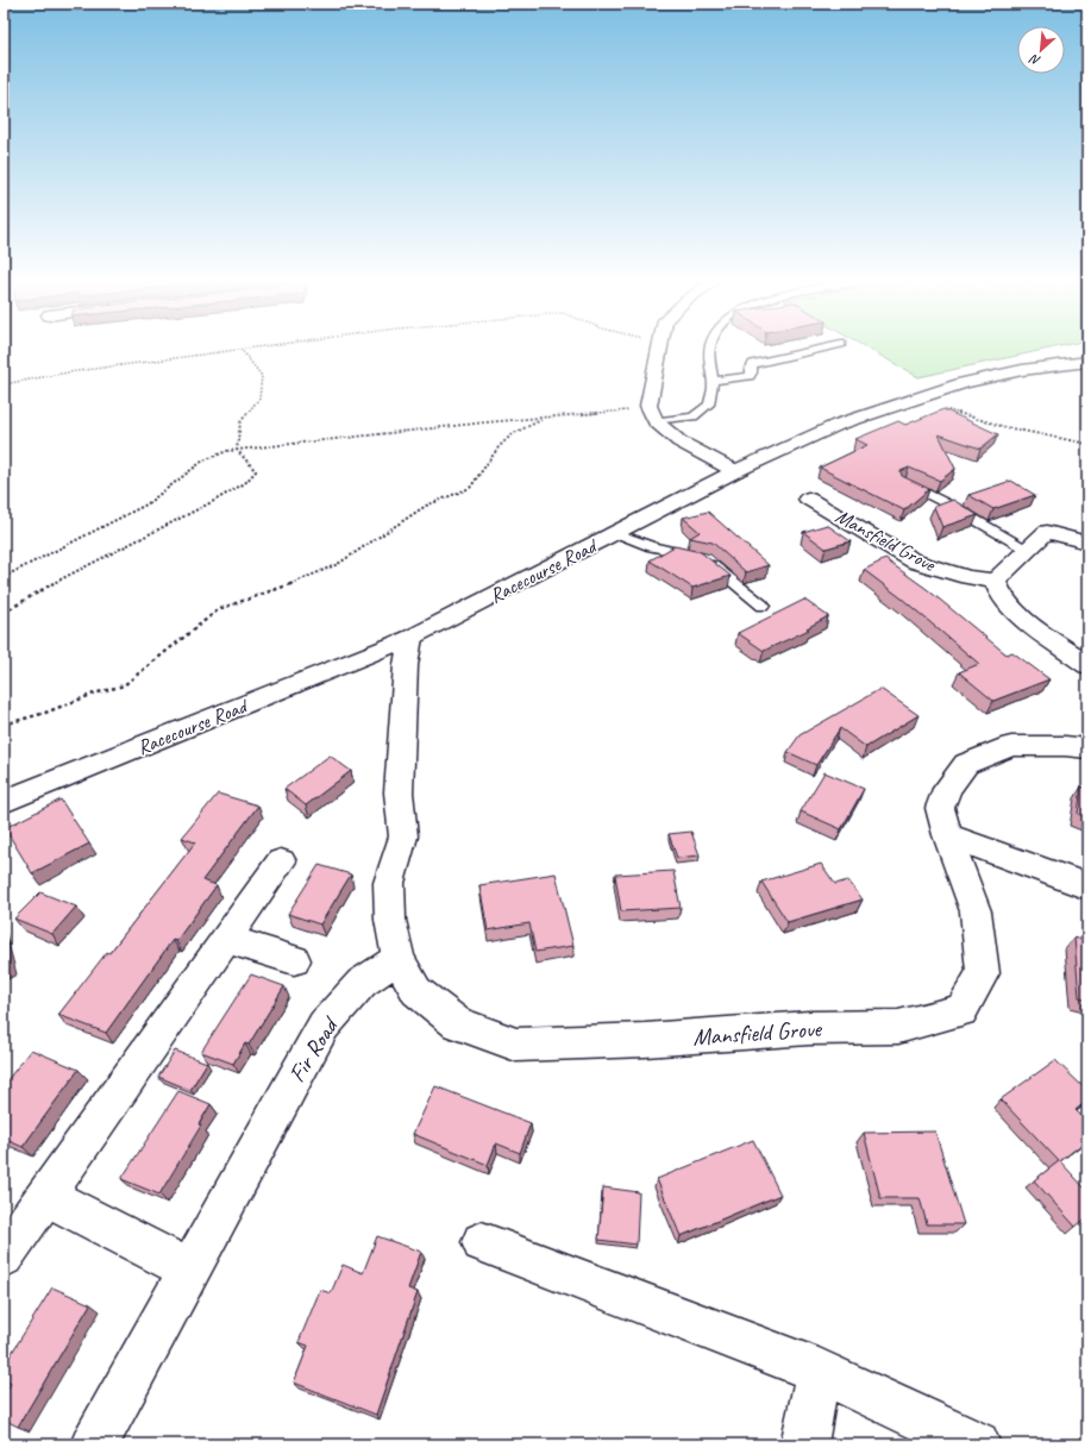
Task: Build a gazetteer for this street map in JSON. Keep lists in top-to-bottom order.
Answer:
{
  "streets": {
    "street": ["Mansfield Grove", "Racecourse Road", "Fir Road"]
  },
  "crossings": [
    ["Mansfield Grove", "Fir Road"]
  ],
  "north": "bottom left"
}
